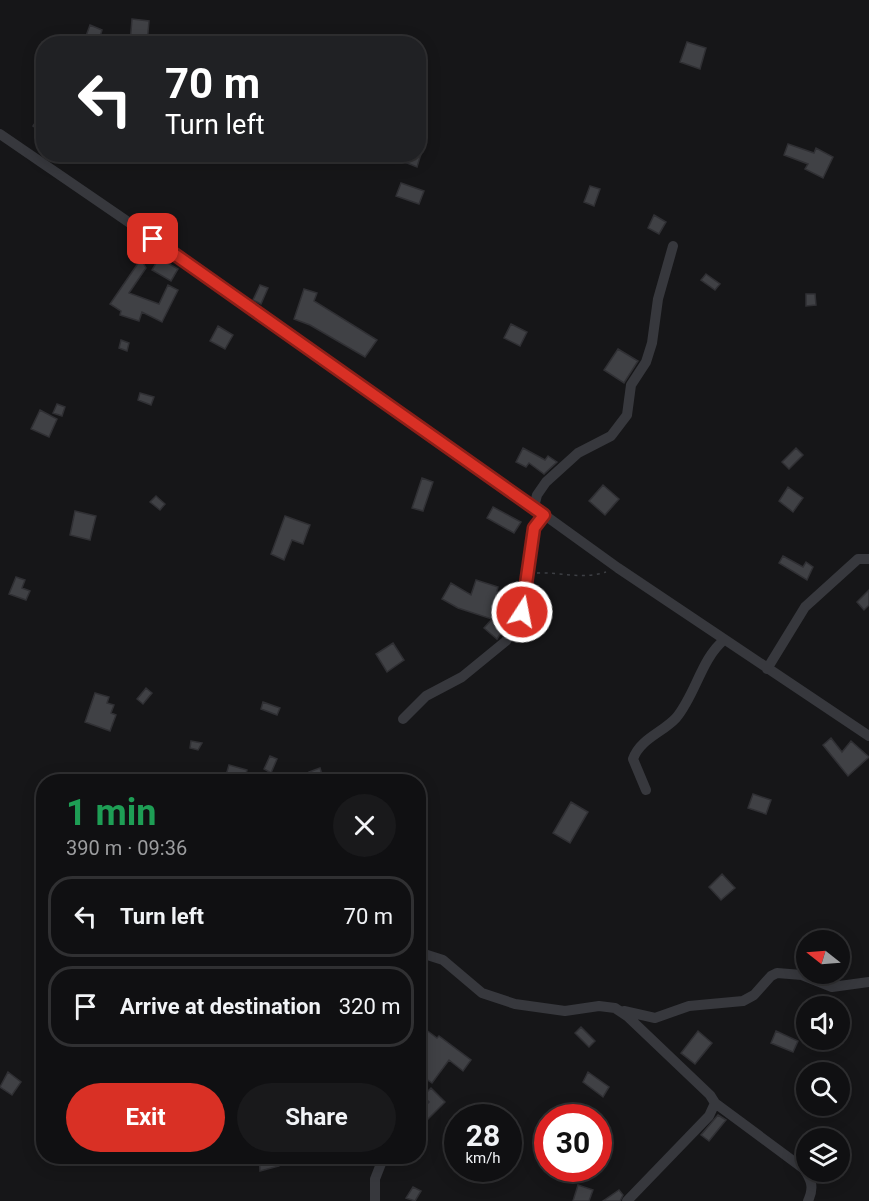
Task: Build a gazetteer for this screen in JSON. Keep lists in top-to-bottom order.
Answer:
{
  "north": "left",
  "page": {
    "turn": ["70 m", "Turn left"],
    "heading": ["1 min", "390 m · 09:36"],
    "list": [
      {
        "name": "Turn left",
        "value": "70 m"
      },
      {
        "name": "Arrive at destination",
        "value": "320 m"
      }
    ],
    "buttons": ["Exit", "Share"],
    "speed": "28 km/h",
    "limit": "30"
  }
}
